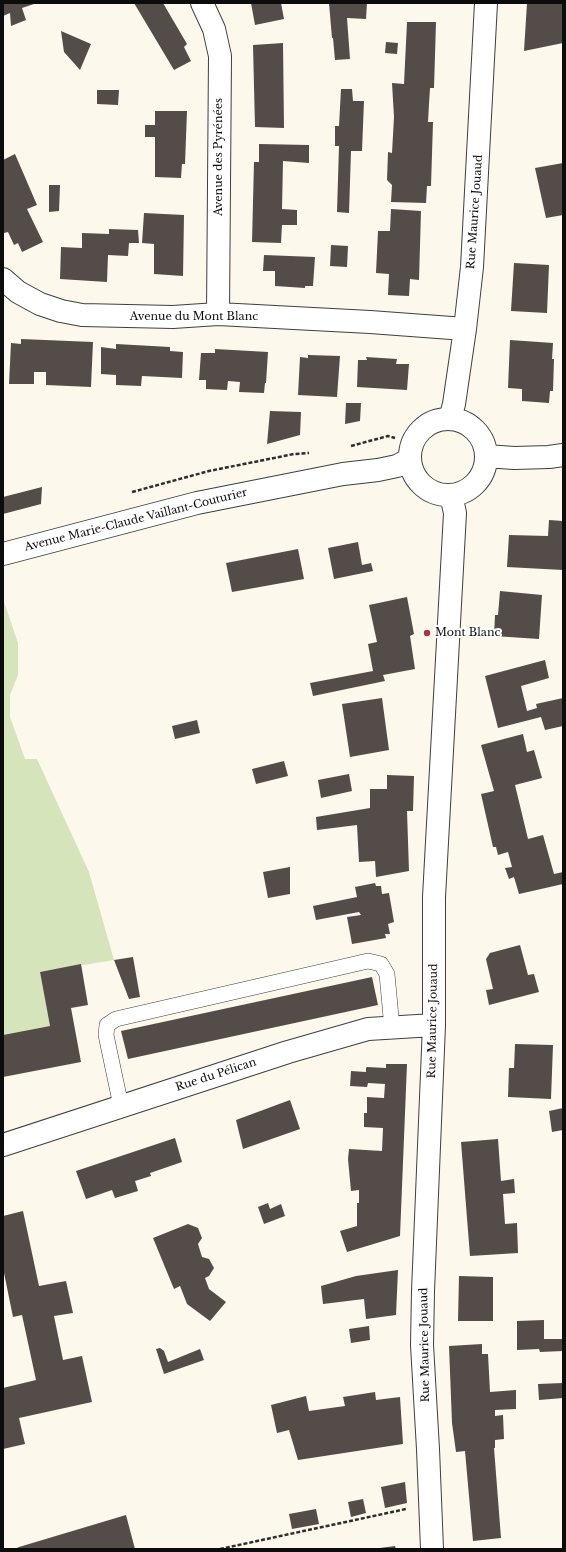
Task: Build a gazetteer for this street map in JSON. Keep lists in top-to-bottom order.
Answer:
{
  "streets": {
    "street": [
      "Avenue des Pyrénées",
      "Rue Maurice Jouaud",
      "Avenue du Mont Blanc",
      "Avenue Marie-Claude Vaillant-Couturier",
      "Rue du Pélican"
    ]
  },
  "crossings": [
    ["Avenue des Pyrénées", "Avenue du Mont Blanc"],
    ["Rue Maurice Jouaud", "Avenue du Mont Blanc"],
    ["Rue Maurice Jouaud", "Avenue Marie-Claude Vaillant-Couturier"],
    ["Rue Maurice Jouaud", "Rue du Pélican"]
  ],
  "places": ["Mont Blanc"]
}
